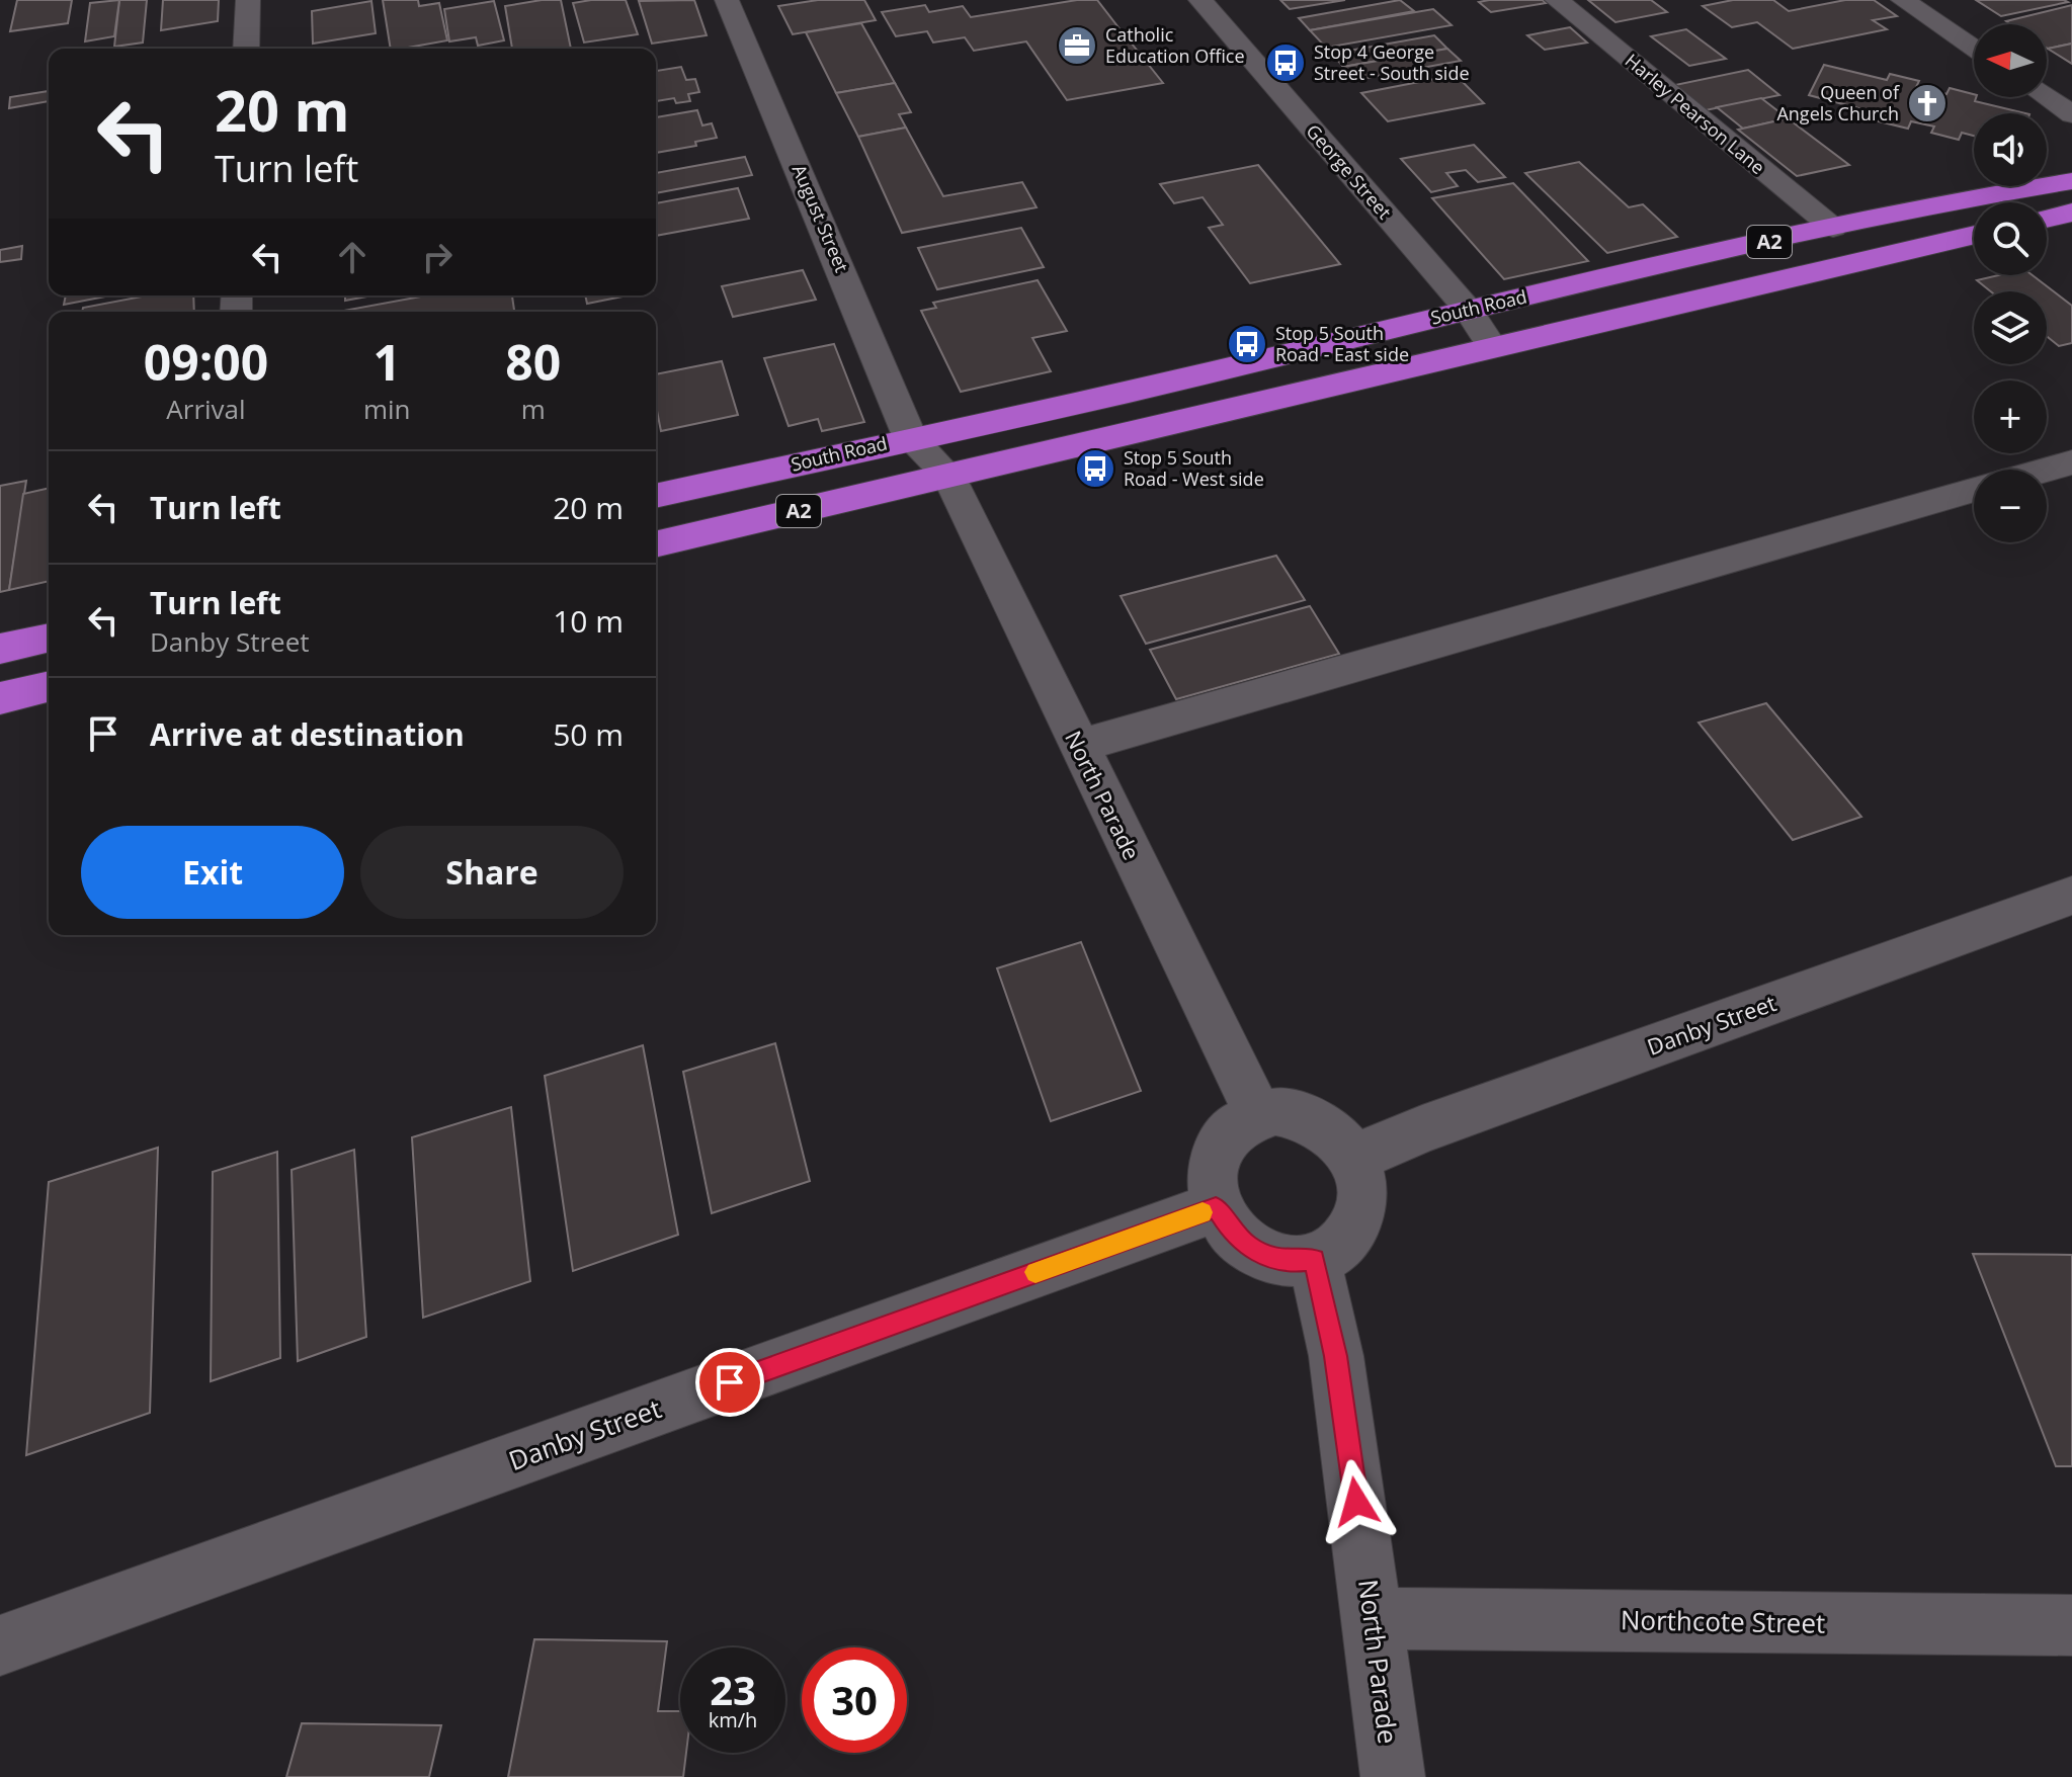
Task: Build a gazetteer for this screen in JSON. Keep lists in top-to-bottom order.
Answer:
{
  "streets": {
    "highway": ["A2", "South Road"],
    "street": [
      "Harley Pearson Lane",
      "George Street",
      "August Street",
      "North Parade",
      "Danby Street",
      "Northcote Street"
    ]
  },
  "crossings": [
    ["Harley Pearson Lane", "South Road"],
    ["George Street", "South Road"],
    ["August Street", "South Road"],
    ["August Street", "North Parade"],
    ["South Road", "North Parade"],
    ["North Parade", "Danby Street"],
    ["North Parade", "Northcote Street"]
  ],
  "places": {
    "office": ["Catholic Education Office"],
    "bus stop": ["Stop 4 George Street - South side", "Stop 5 South Road - East side", "Stop 5 South Road - West side"],
    "church": ["Queen of Angels Church"]
  },
  "north": "left",
  "page": {
    "map_buttons": ["+", "−"],
    "turn": ["20 m", "Turn left"],
    "eta": [
      "09:00",
      "Arrival",
      "1",
      "min",
      "80",
      "m"
    ],
    "list": [
      {
        "name": "Turn left",
        "value": "20 m"
      },
      {
        "name": "Turn left",
        "note": "Danby Street",
        "value": "10 m"
      },
      {
        "name": "Arrive at destination",
        "value": "50 m"
      }
    ],
    "buttons": ["Exit", "Share"],
    "speed": "23 km/h",
    "limit": "30"
  }
}
